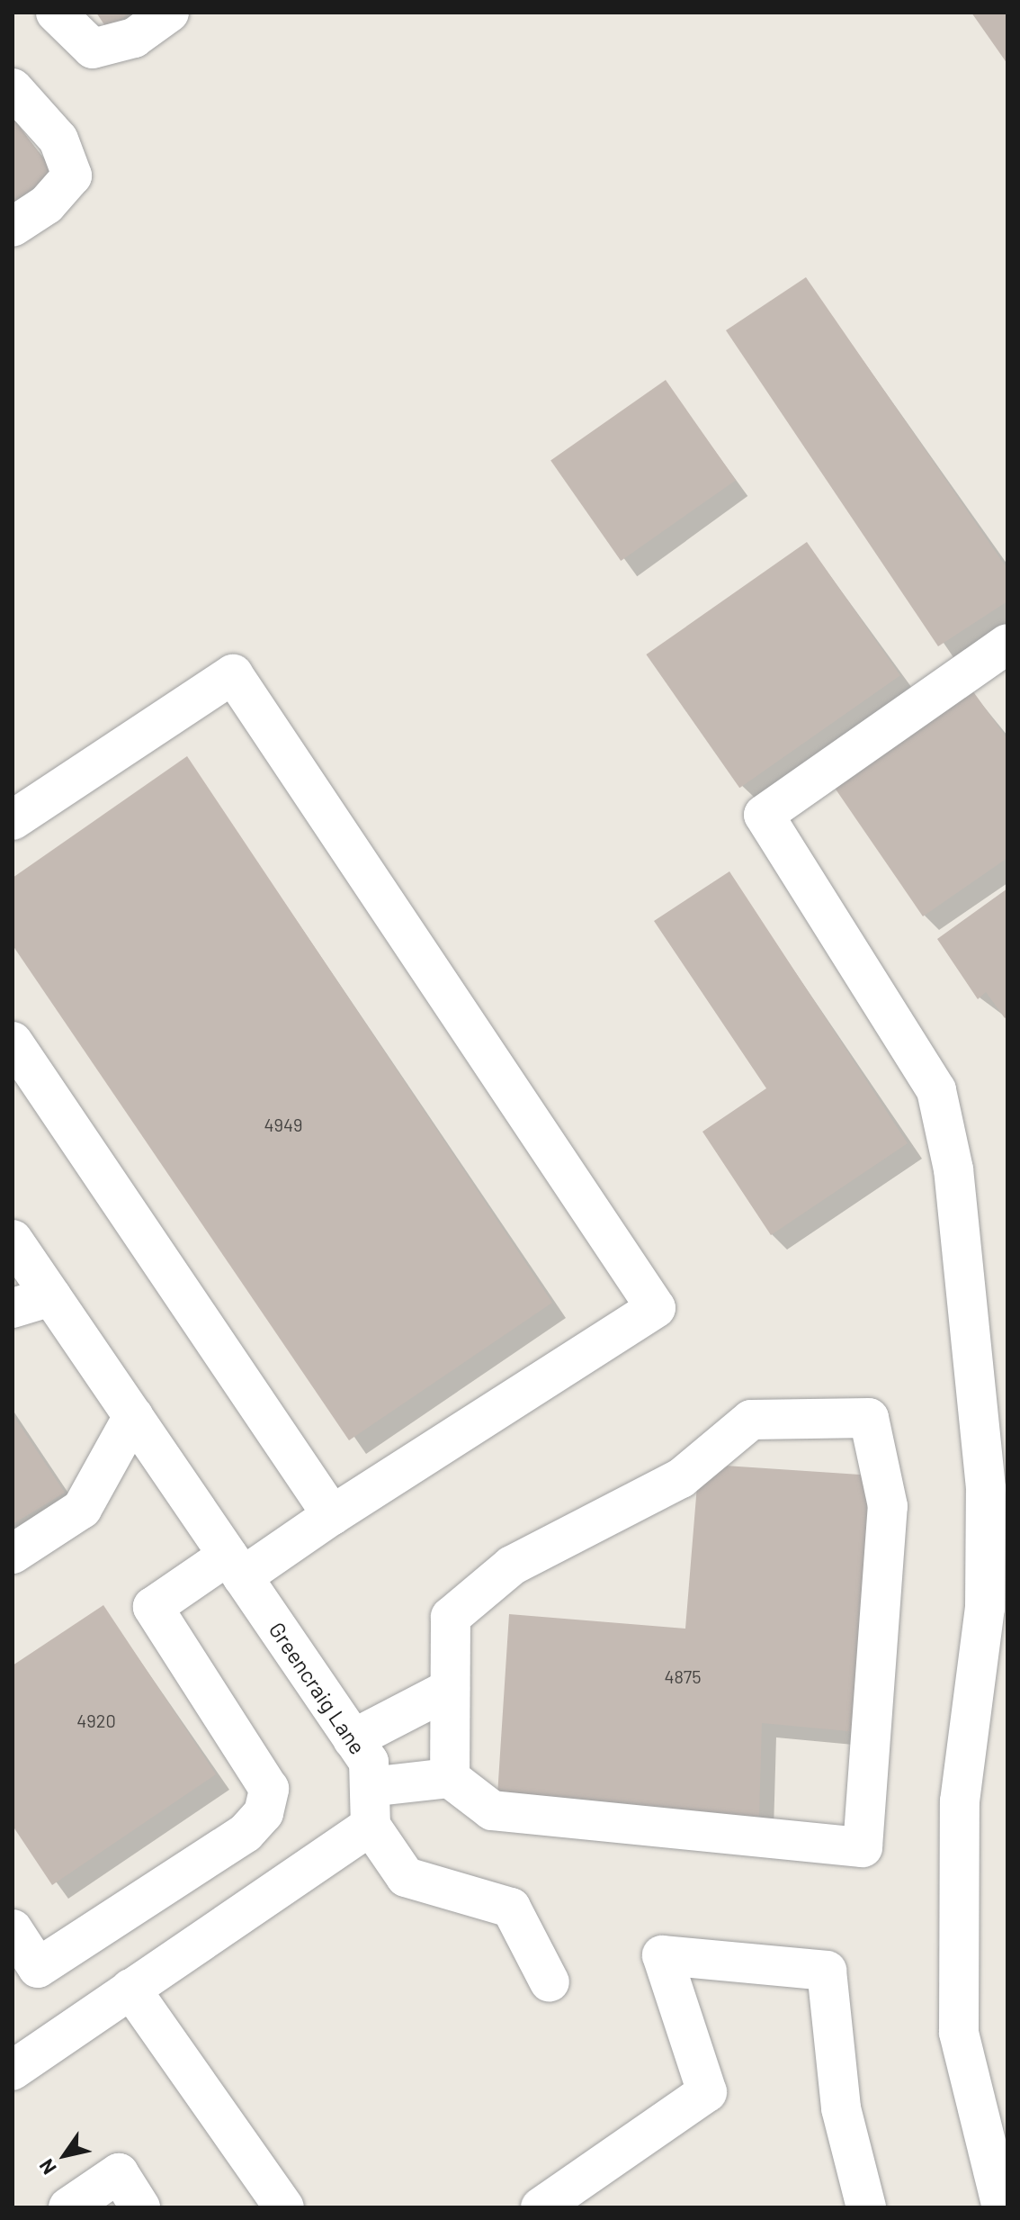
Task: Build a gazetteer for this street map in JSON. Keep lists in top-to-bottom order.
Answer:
{
  "streets": {
    "street": ["Greencraig Lane"]
  },
  "house_numbers": ["4949", "4875", "4920"],
  "north": "bottom left"
}
